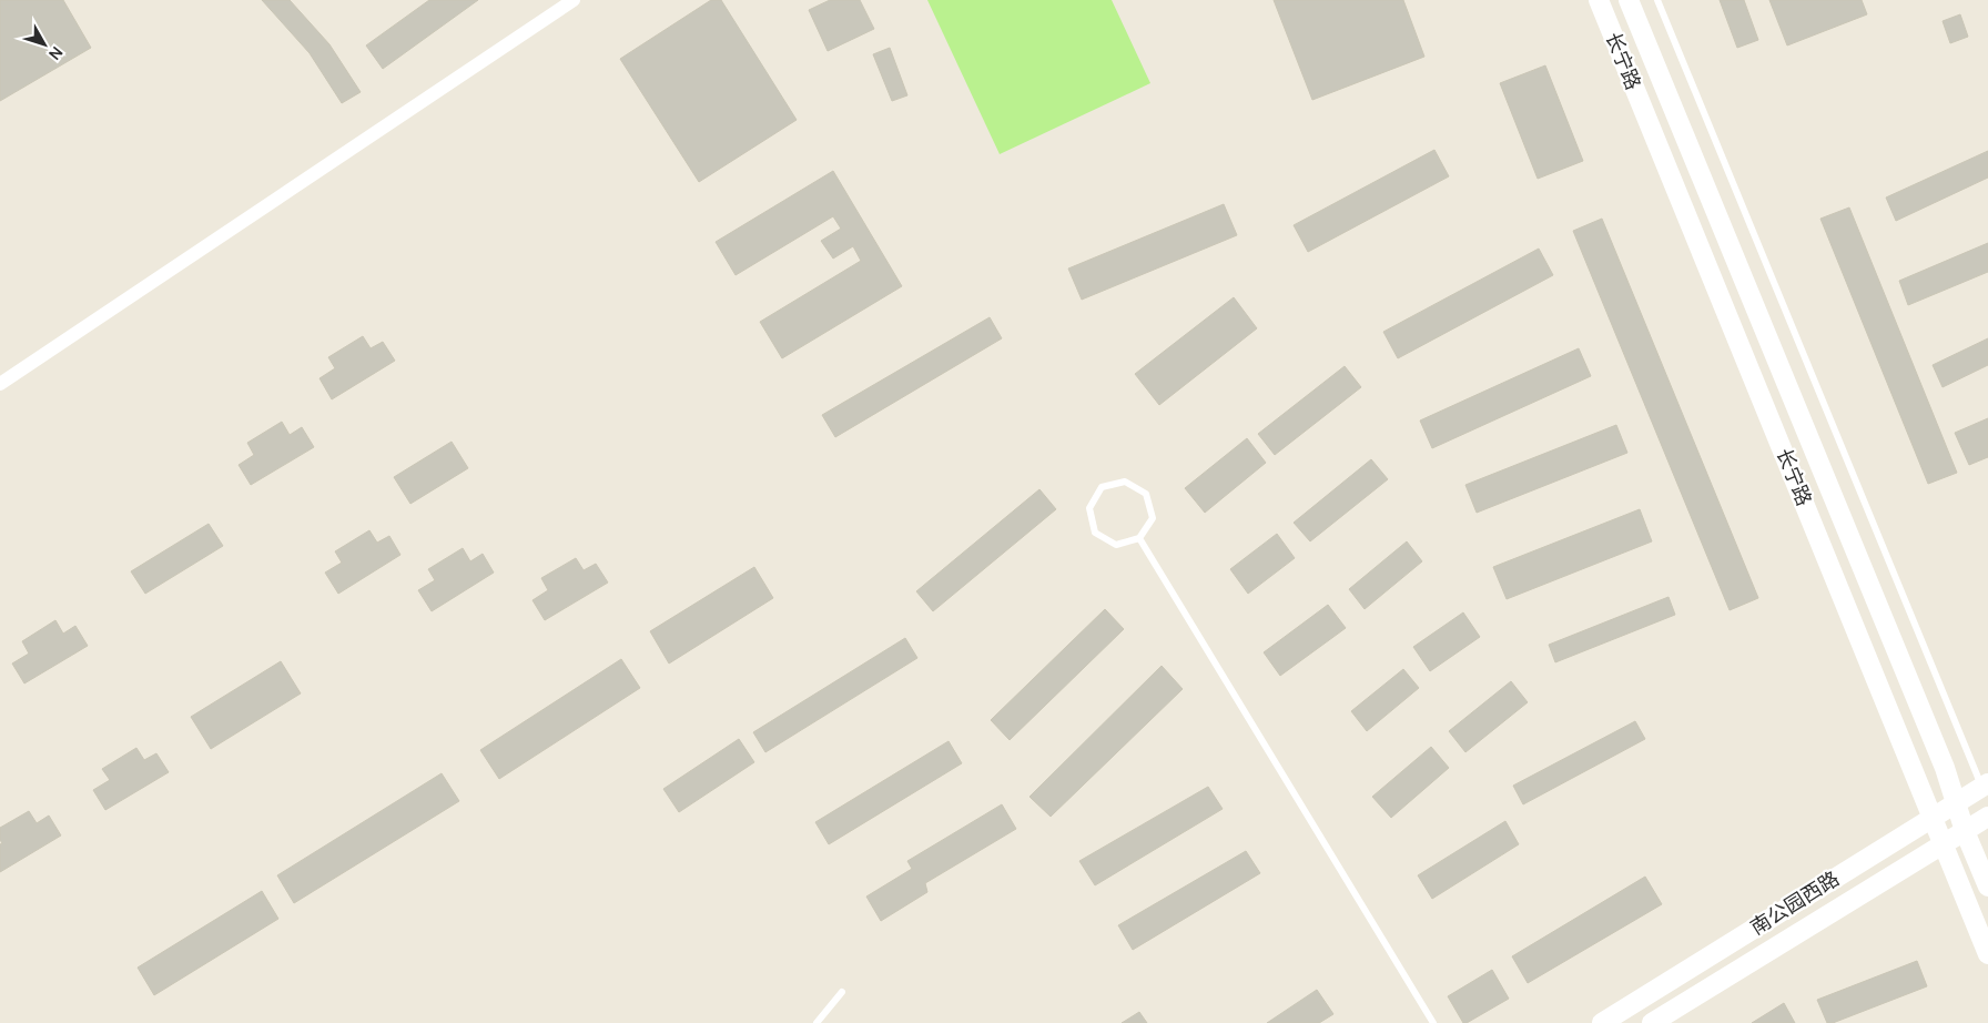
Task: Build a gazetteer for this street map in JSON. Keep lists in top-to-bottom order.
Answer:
{
  "streets": {
    "main road": ["长宁路", "南公园西路"]
  },
  "crossings": [
    ["长宁路", "南公园西路"]
  ],
  "north": "bottom right"
}
